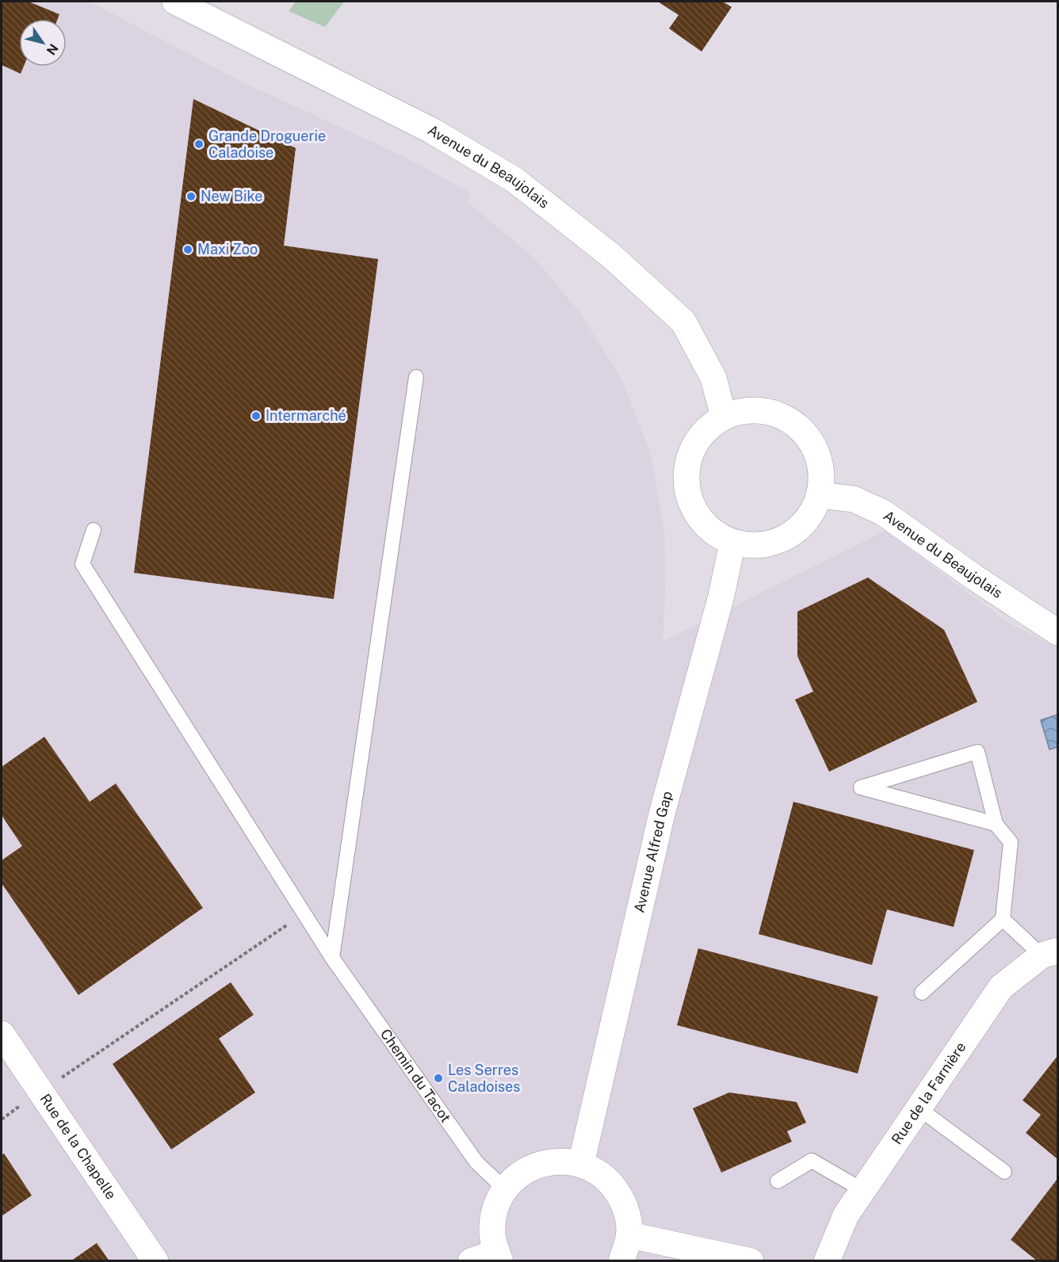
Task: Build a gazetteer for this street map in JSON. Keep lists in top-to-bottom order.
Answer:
{
  "streets": {
    "street": [
      "Avenue du Beaujolais",
      "Avenue Alfred Gap",
      "Rue de la Farnière",
      "Rue de la Chapelle"
    ],
    "lane": ["Chemin du Tacot"]
  },
  "crossings": [
    ["Avenue du Beaujolais", "Avenue Alfred Gap"]
  ],
  "places": [
    "Grande Droguerie Caladoise",
    "New Bike",
    "Maxi Zoo",
    "Intermarché",
    "Les Serres Caladoises"
  ],
  "north": "bottom right"
}
